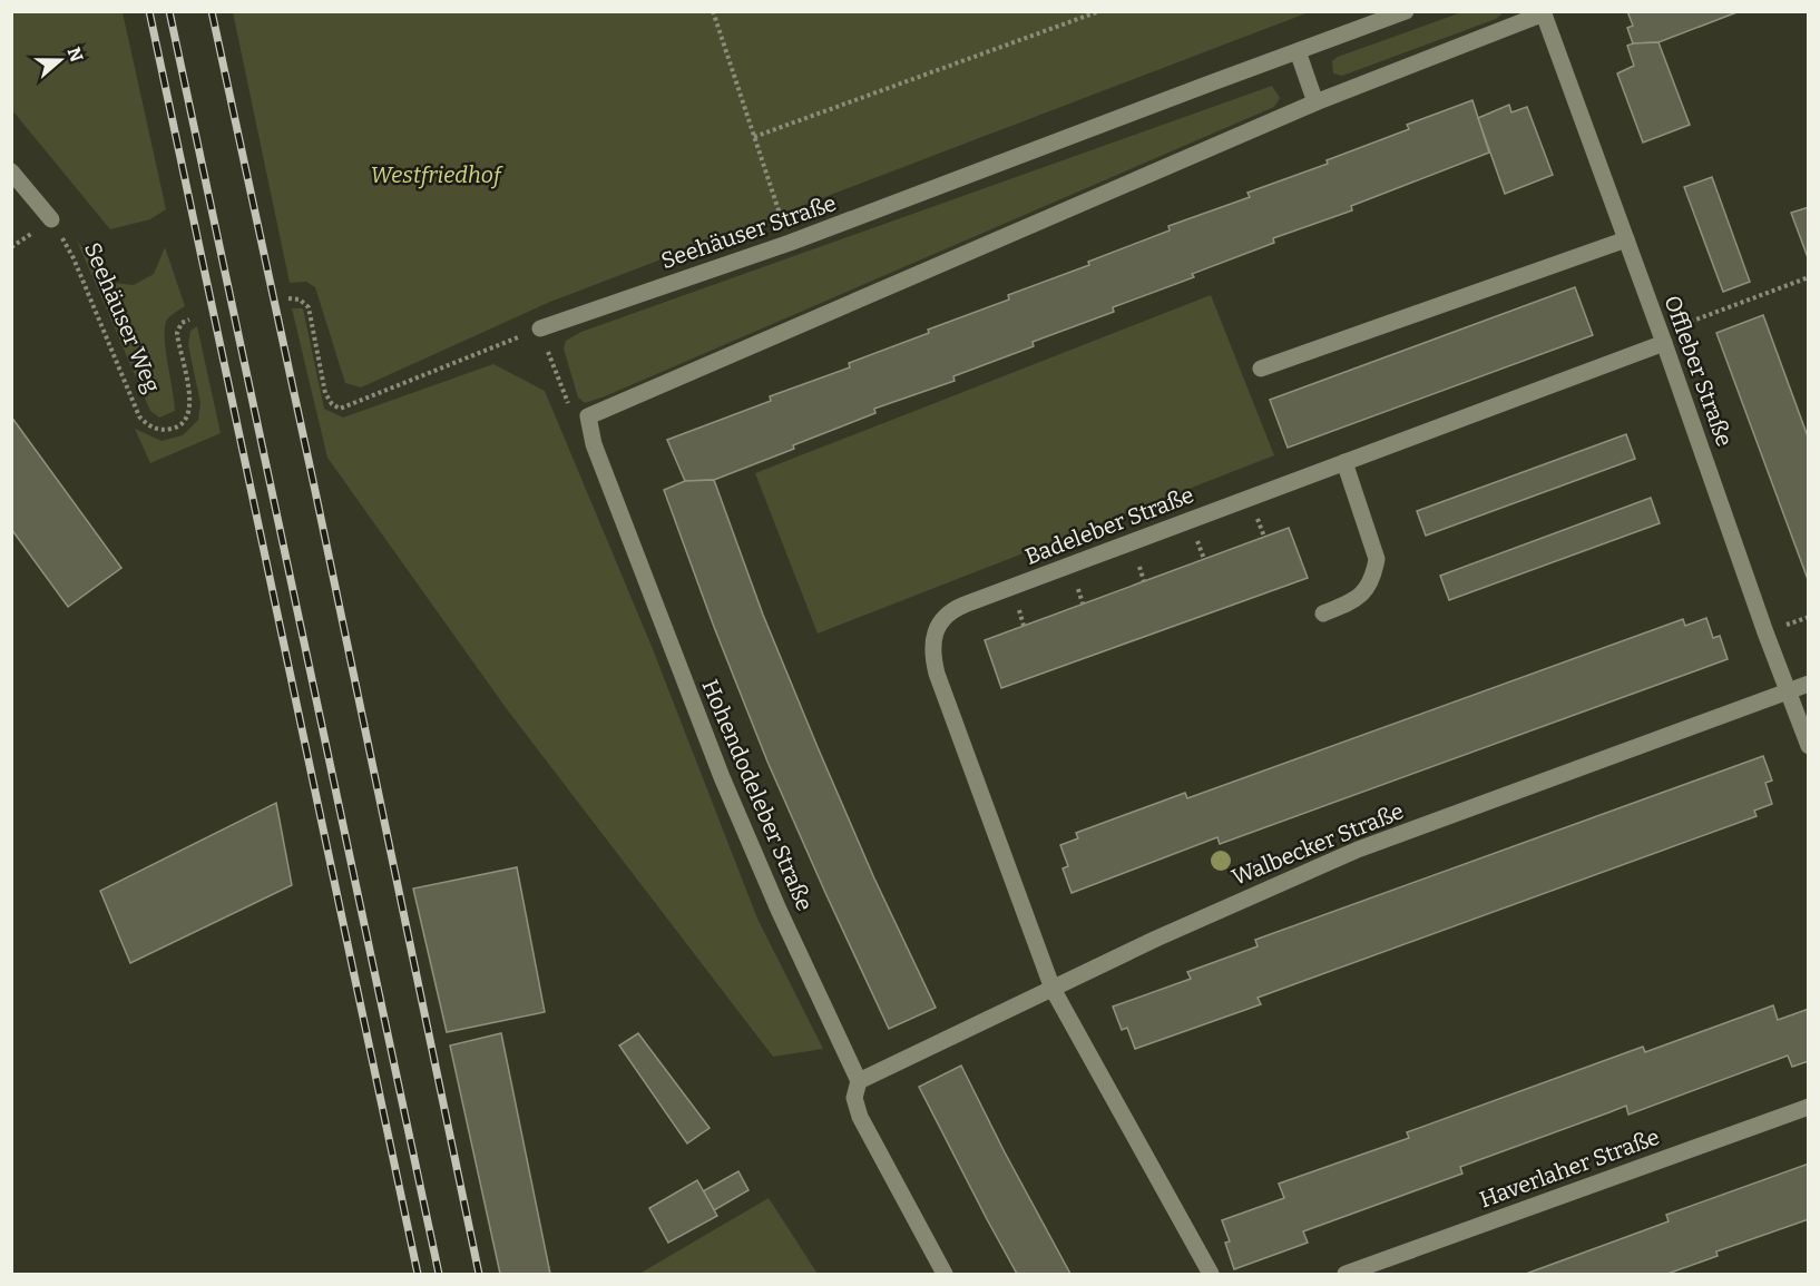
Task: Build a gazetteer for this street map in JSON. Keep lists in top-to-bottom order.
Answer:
{
  "streets": {
    "street": [
      "Seehäuser Straße",
      "Offleber Straße",
      "Badeleber Straße",
      "Hohendodeleber Straße",
      "Walbecker Straße",
      "Haverlaher Straße"
    ],
    "path": ["Seehäuser Weg"]
  },
  "crossings": [
    ["Offleber Straße", "Badeleber Straße"],
    ["Offleber Straße", "Walbecker Straße"],
    ["Badeleber Straße", "Walbecker Straße"],
    ["Hohendodeleber Straße", "Walbecker Straße"]
  ],
  "parks": ["Westfriedhof"],
  "north": "right"
}
